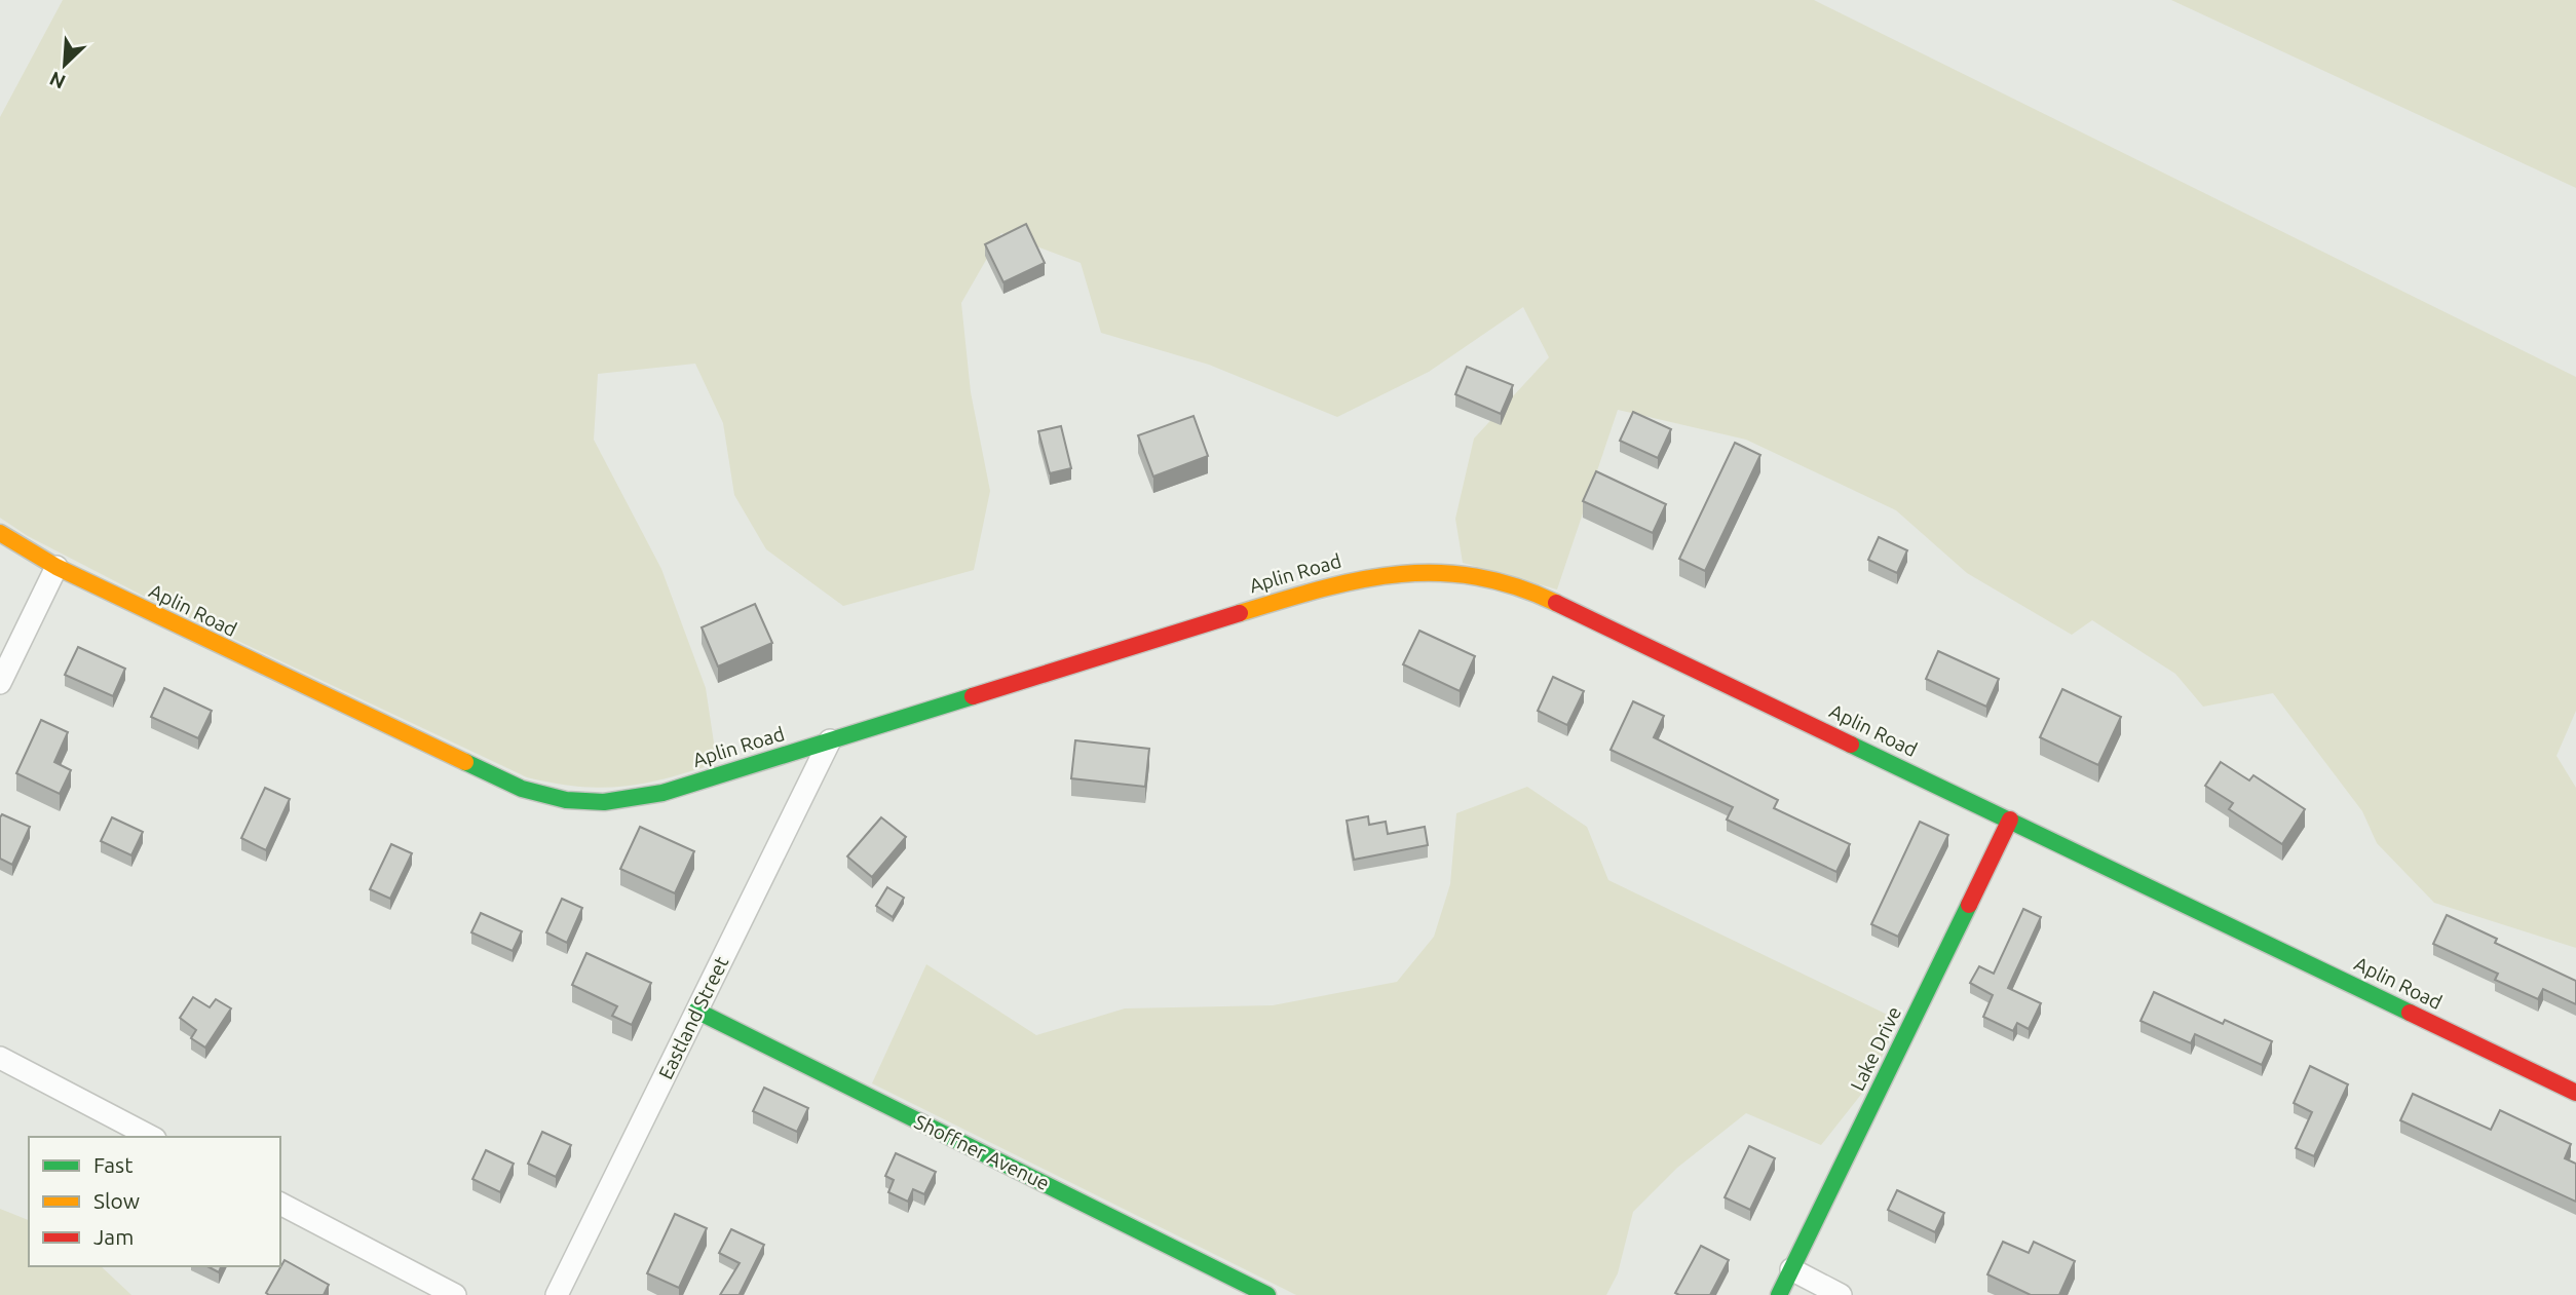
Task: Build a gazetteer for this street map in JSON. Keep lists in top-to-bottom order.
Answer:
{
  "streets": {
    "street": [
      "Aplin Road",
      "Eastland Street",
      "Lake Drive",
      "Shoffner Avenue"
    ]
  },
  "crossings": [
    ["Aplin Road", "Eastland Street"],
    ["Aplin Road", "Lake Drive"],
    ["Eastland Street", "Shoffner Avenue"]
  ],
  "legend": ["Fast", "Slow", "Jam"],
  "north": "bottom left"
}
